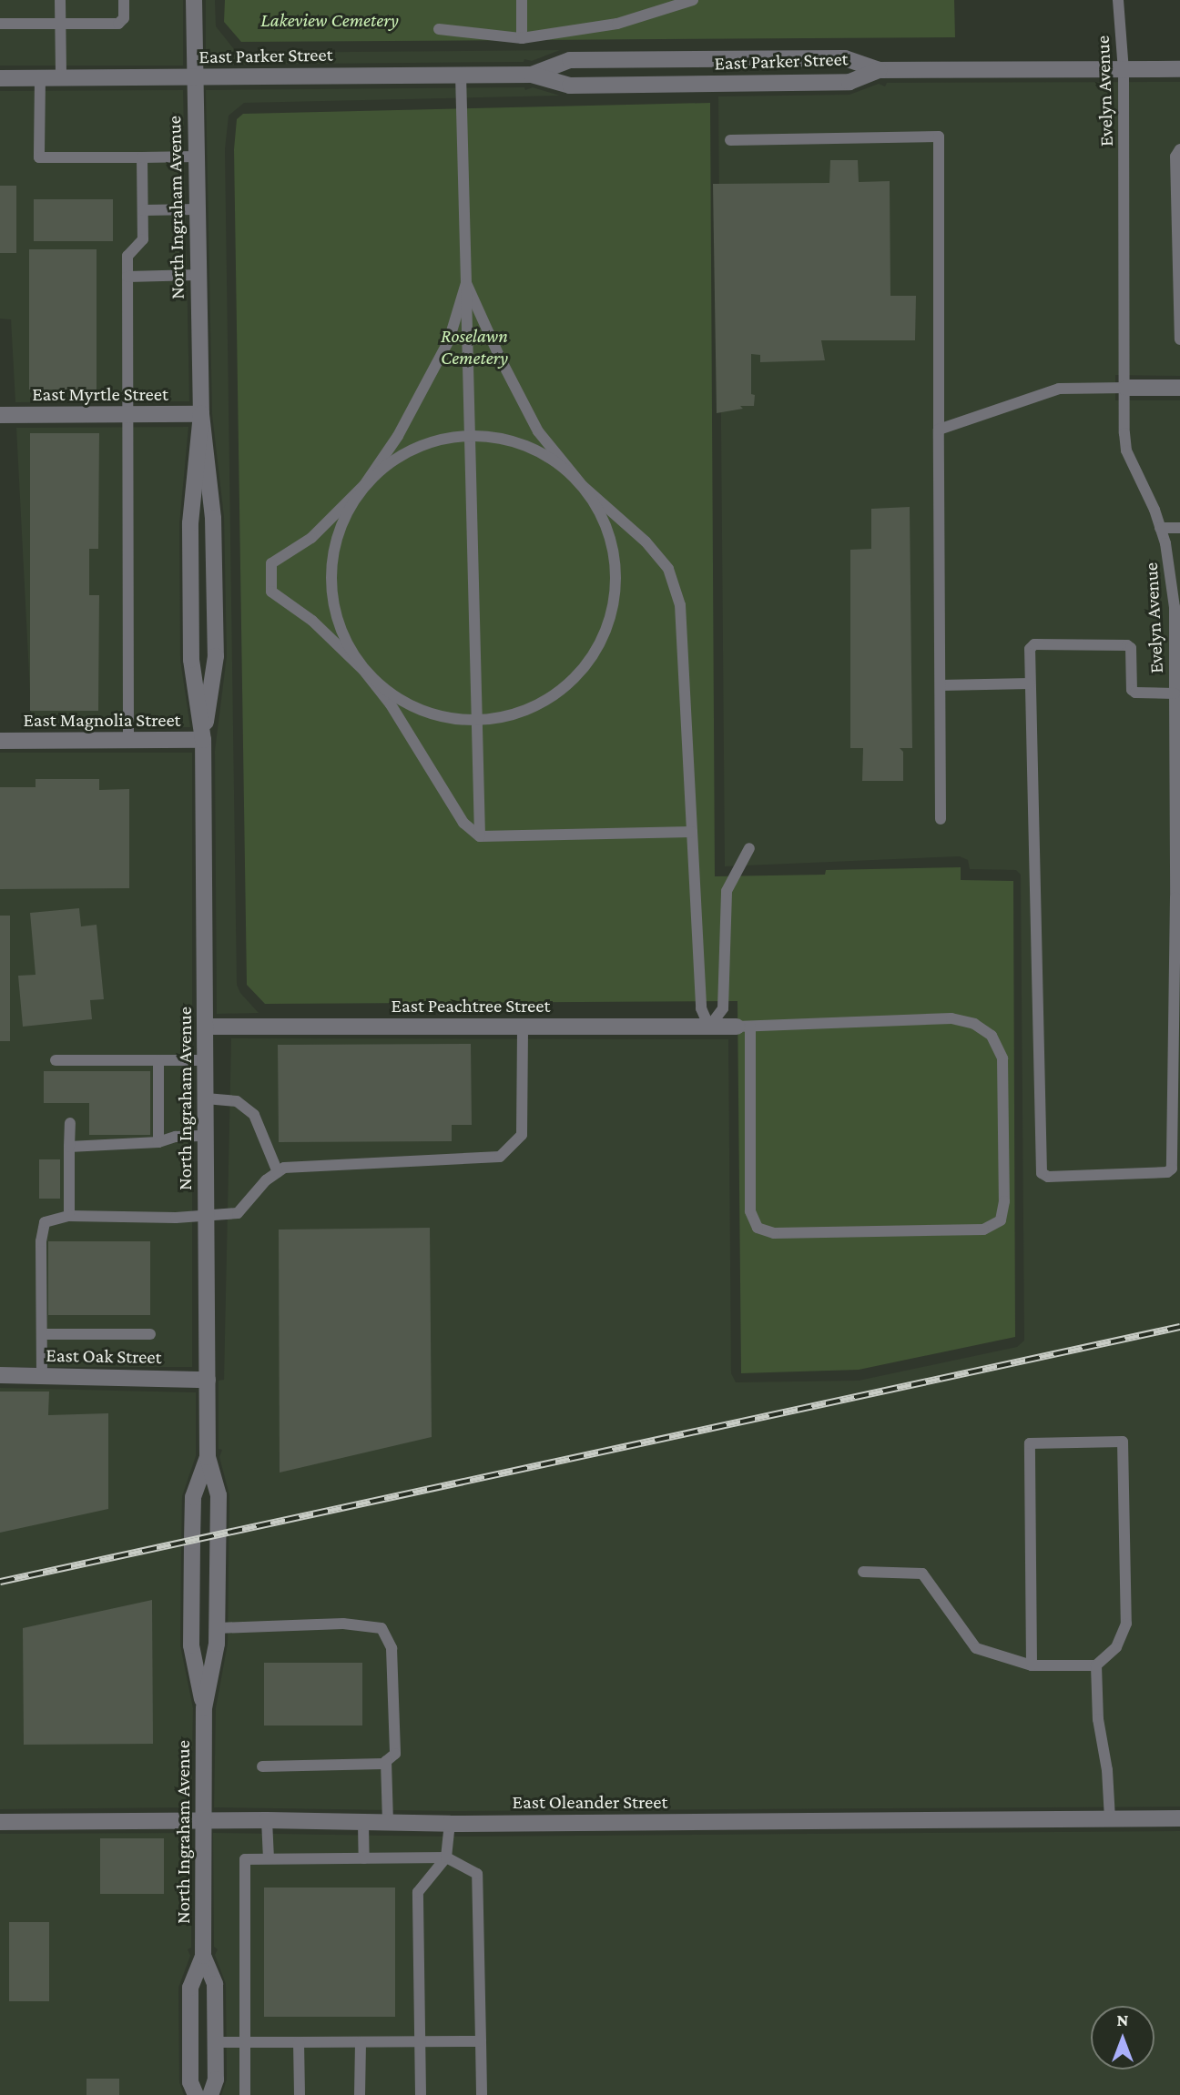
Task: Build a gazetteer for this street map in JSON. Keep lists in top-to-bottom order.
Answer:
{
  "streets": {
    "street": [
      "East Parker Street",
      "North Ingraham Avenue",
      "East Myrtle Street",
      "East Magnolia Street",
      "East Peachtree Street",
      "East Oak Street",
      "East Oleander Street"
    ],
    "lane": ["Evelyn Avenue"]
  },
  "crossings": [
    ["East Parker Street", "Evelyn Avenue"],
    ["East Parker Street", "North Ingraham Avenue"],
    ["North Ingraham Avenue", "East Myrtle Street"],
    ["North Ingraham Avenue", "East Magnolia Street"],
    ["North Ingraham Avenue", "East Peachtree Street"],
    ["North Ingraham Avenue", "East Oak Street"],
    ["North Ingraham Avenue", "East Oleander Street"]
  ],
  "parks": ["Lakeview Cemetery", "Roselawn Cemetery"],
  "north": "top"
}
